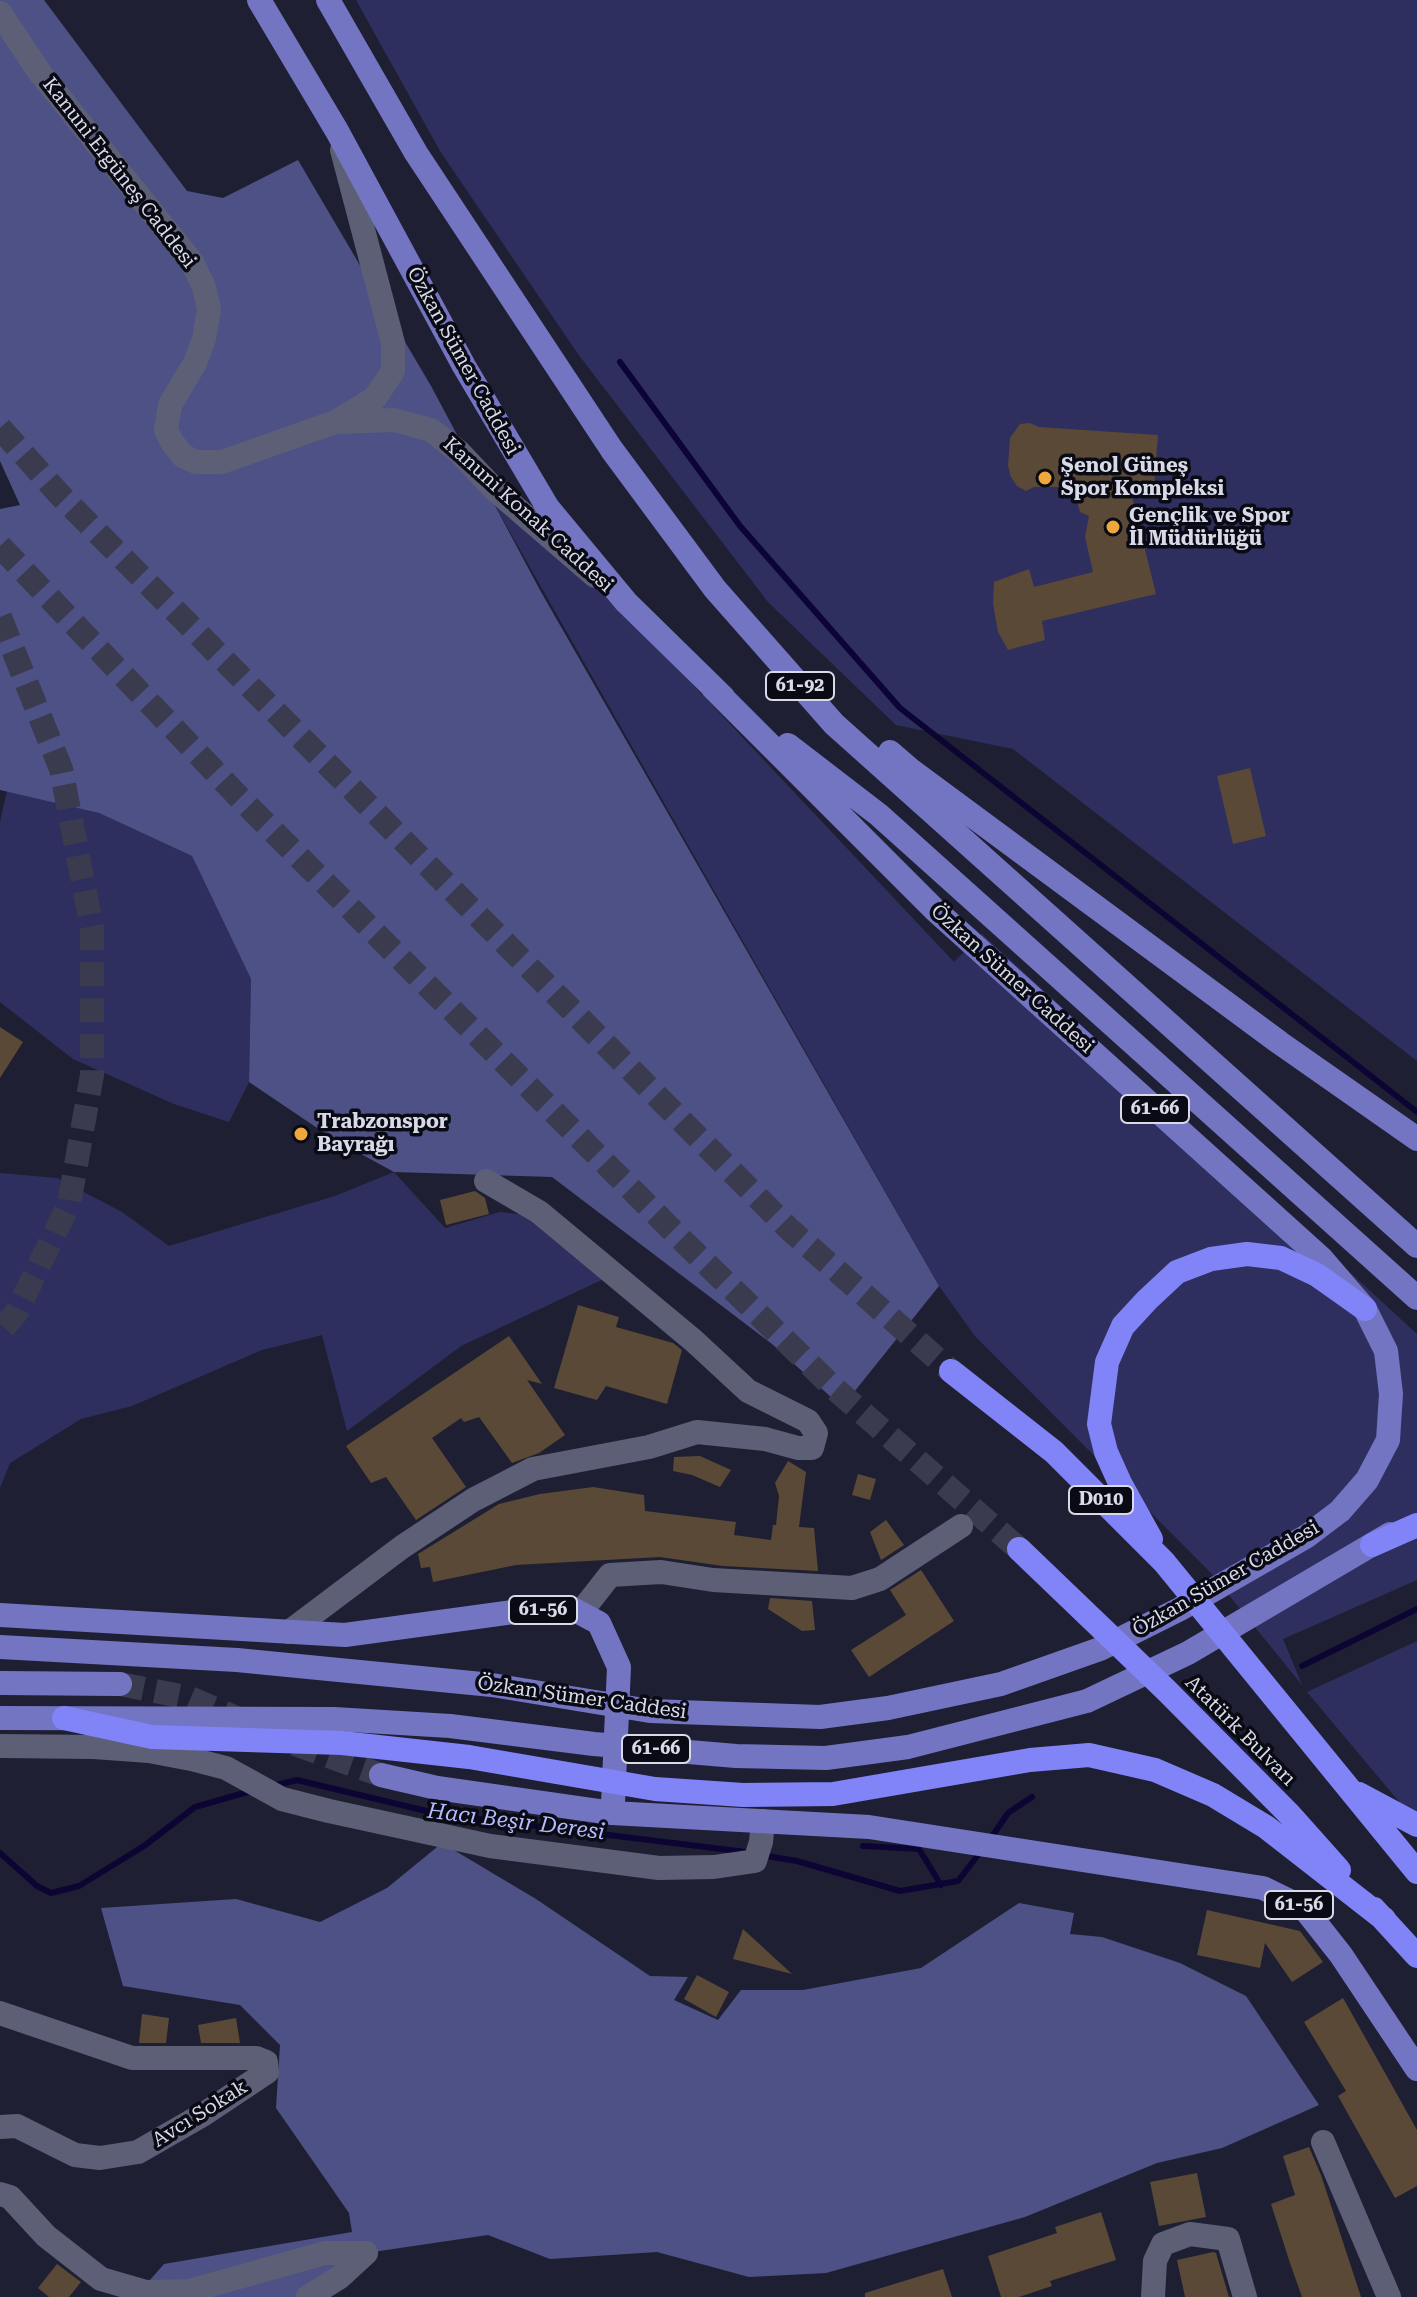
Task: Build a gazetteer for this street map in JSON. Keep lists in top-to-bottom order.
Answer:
{
  "streets": {
    "highway": ["D010", "Atatürk Bulvarı"],
    "main road": [
      "Özkan Sümer Caddesi",
      "61-92",
      "61-66",
      "61-56"
    ],
    "street": ["Kanuni Ergüneş Caddesi", "Kanuni Konak Caddesi", "Avcı Sokak"]
  },
  "crossings": [
    ["Kanuni Ergüneş Caddesi", "Kanuni Konak Caddesi"],
    ["Özkan Sümer Caddesi", "Kanuni Konak Caddesi"],
    ["D010", "Atatürk Bulvarı"]
  ],
  "water": ["Hacı Beşir Deresi"],
  "places": ["Şenol Güneş Spor Kompleksi", "Gençlik ve Spor İl Müdürlüğü", "Trabzonspor Bayrağı"]
}
